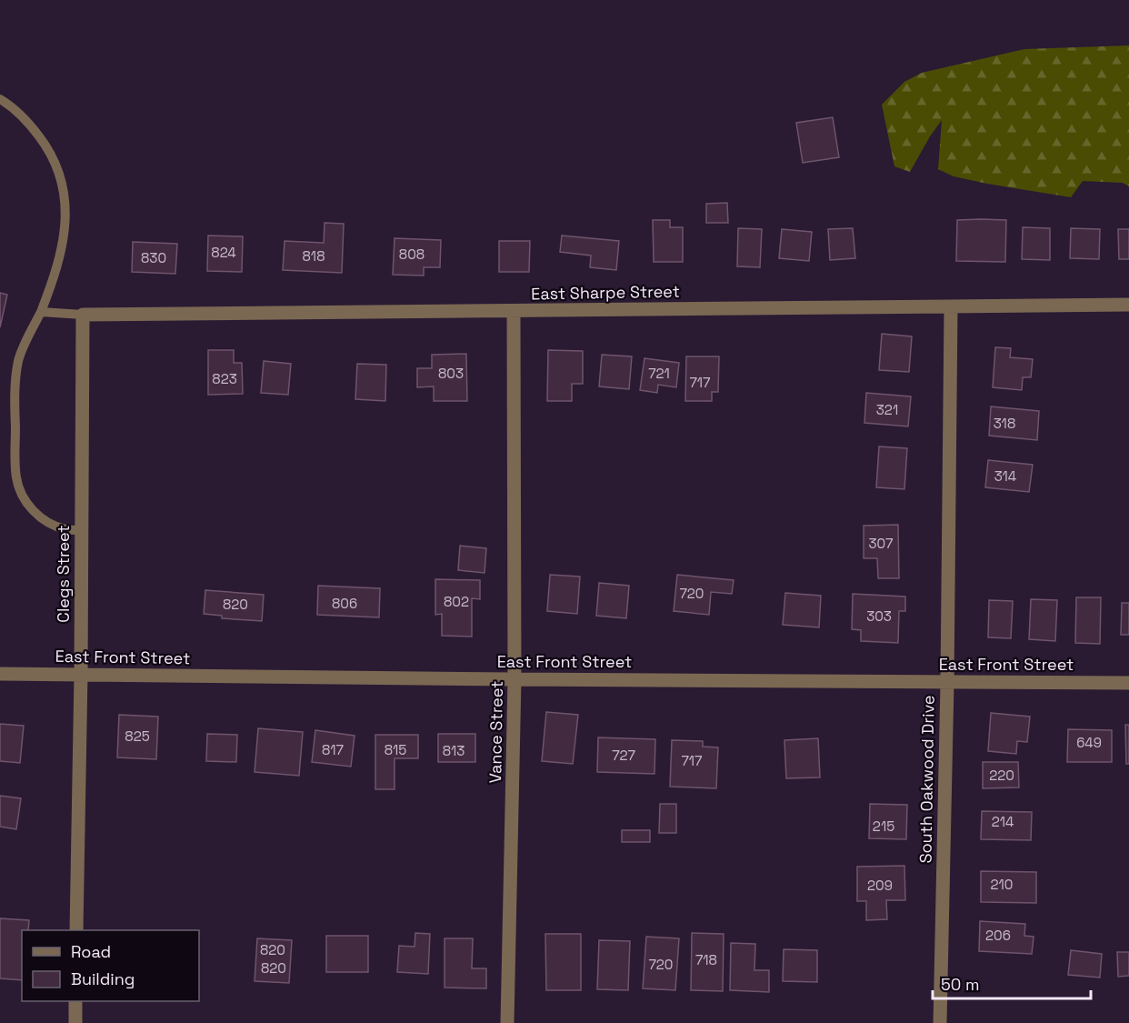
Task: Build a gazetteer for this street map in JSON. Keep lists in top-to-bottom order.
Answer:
{
  "streets": {
    "street": [
      "East Sharpe Street",
      "Clegs Street",
      "East Front Street",
      "Vance Street",
      "South Oakwood Drive"
    ]
  },
  "crossings": [
    ["East Sharpe Street", "Clegs Street"],
    ["East Sharpe Street", "Vance Street"],
    ["East Sharpe Street", "South Oakwood Drive"],
    ["Clegs Street", "East Front Street"],
    ["East Front Street", "Vance Street"],
    ["East Front Street", "South Oakwood Drive"]
  ],
  "house_numbers": [
    "824",
    "808",
    "818",
    "830",
    "803",
    "721",
    "823",
    "717",
    "321",
    "318",
    "314",
    "307",
    "720",
    "802",
    "806",
    "820",
    "303",
    "825",
    "649",
    "817",
    "815",
    "813",
    "727",
    "717",
    "220",
    "214",
    "215",
    "210",
    "209",
    "206",
    "820",
    "718",
    "720",
    "820"
  ],
  "legend": ["Road", "Building"],
  "scale_bar": "50 m"
}
